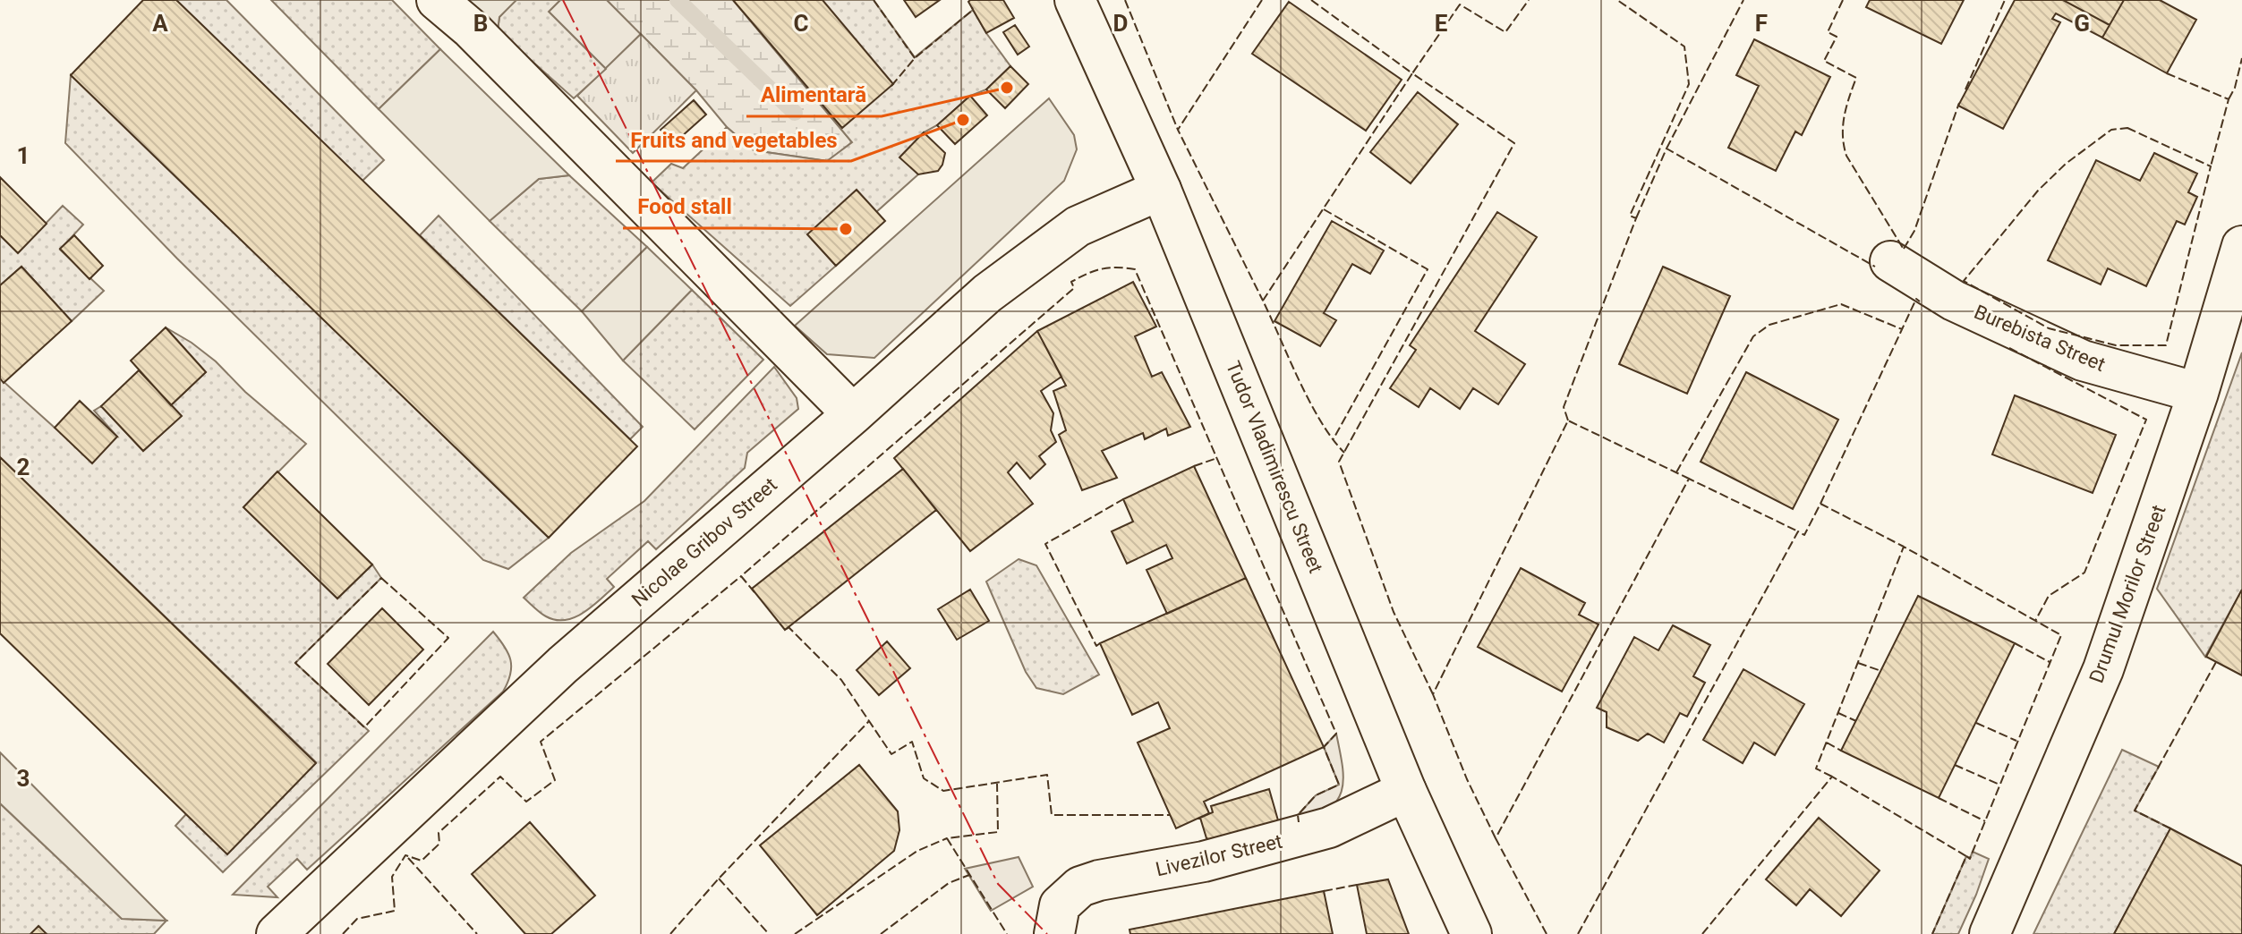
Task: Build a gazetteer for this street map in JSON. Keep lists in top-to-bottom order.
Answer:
{
  "streets": {
    "street": [
      "Burebista Street",
      "Tudor Vladimirescu Street",
      "Nicolae Gribov Street",
      "Drumul Morilor Street",
      "Livezilor Street"
    ]
  },
  "crossings": [
    ["Burebista Street", "Drumul Morilor Street"],
    ["Tudor Vladimirescu Street", "Nicolae Gribov Street"],
    ["Tudor Vladimirescu Street", "Livezilor Street"]
  ],
  "places": ["Alimentară", "Fruits and vegetables", "Food stall"],
  "grid": {
    "columns": [
      "A",
      "B",
      "C",
      "D",
      "E",
      "F",
      "G"
    ],
    "rows": ["1", "2", "3"]
  }
}
